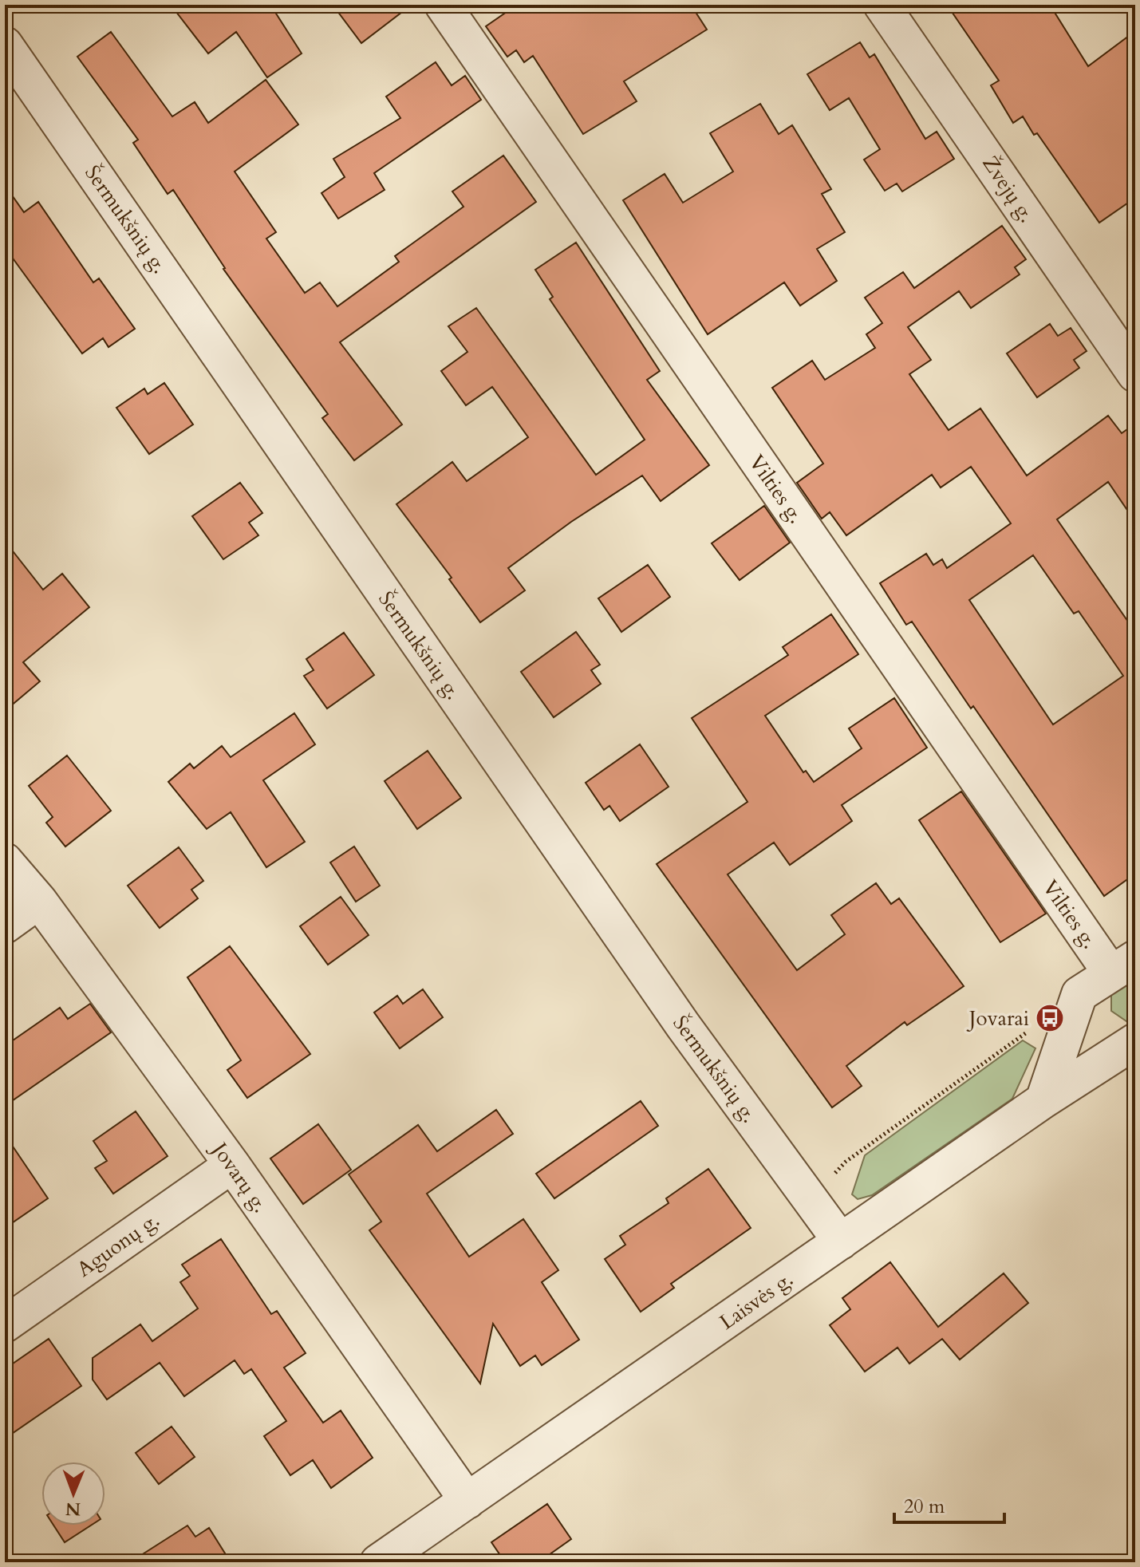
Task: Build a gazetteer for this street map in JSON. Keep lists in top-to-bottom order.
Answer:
{
  "streets": {
    "street": [
      "Žvejų g.",
      "Šermukšnių g.",
      "Vilties g.",
      "Jovarų g.",
      "Aguonų g.",
      "Laisvės g."
    ]
  },
  "crossings": [
    ["Šermukšnių g.", "Laisvės g."],
    ["Jovarų g.", "Aguonų g."],
    ["Jovarų g.", "Laisvės g."]
  ],
  "places": {
    "bus stop": ["Jovarai"]
  },
  "scale_bar": "20 m",
  "north": "bottom"
}
